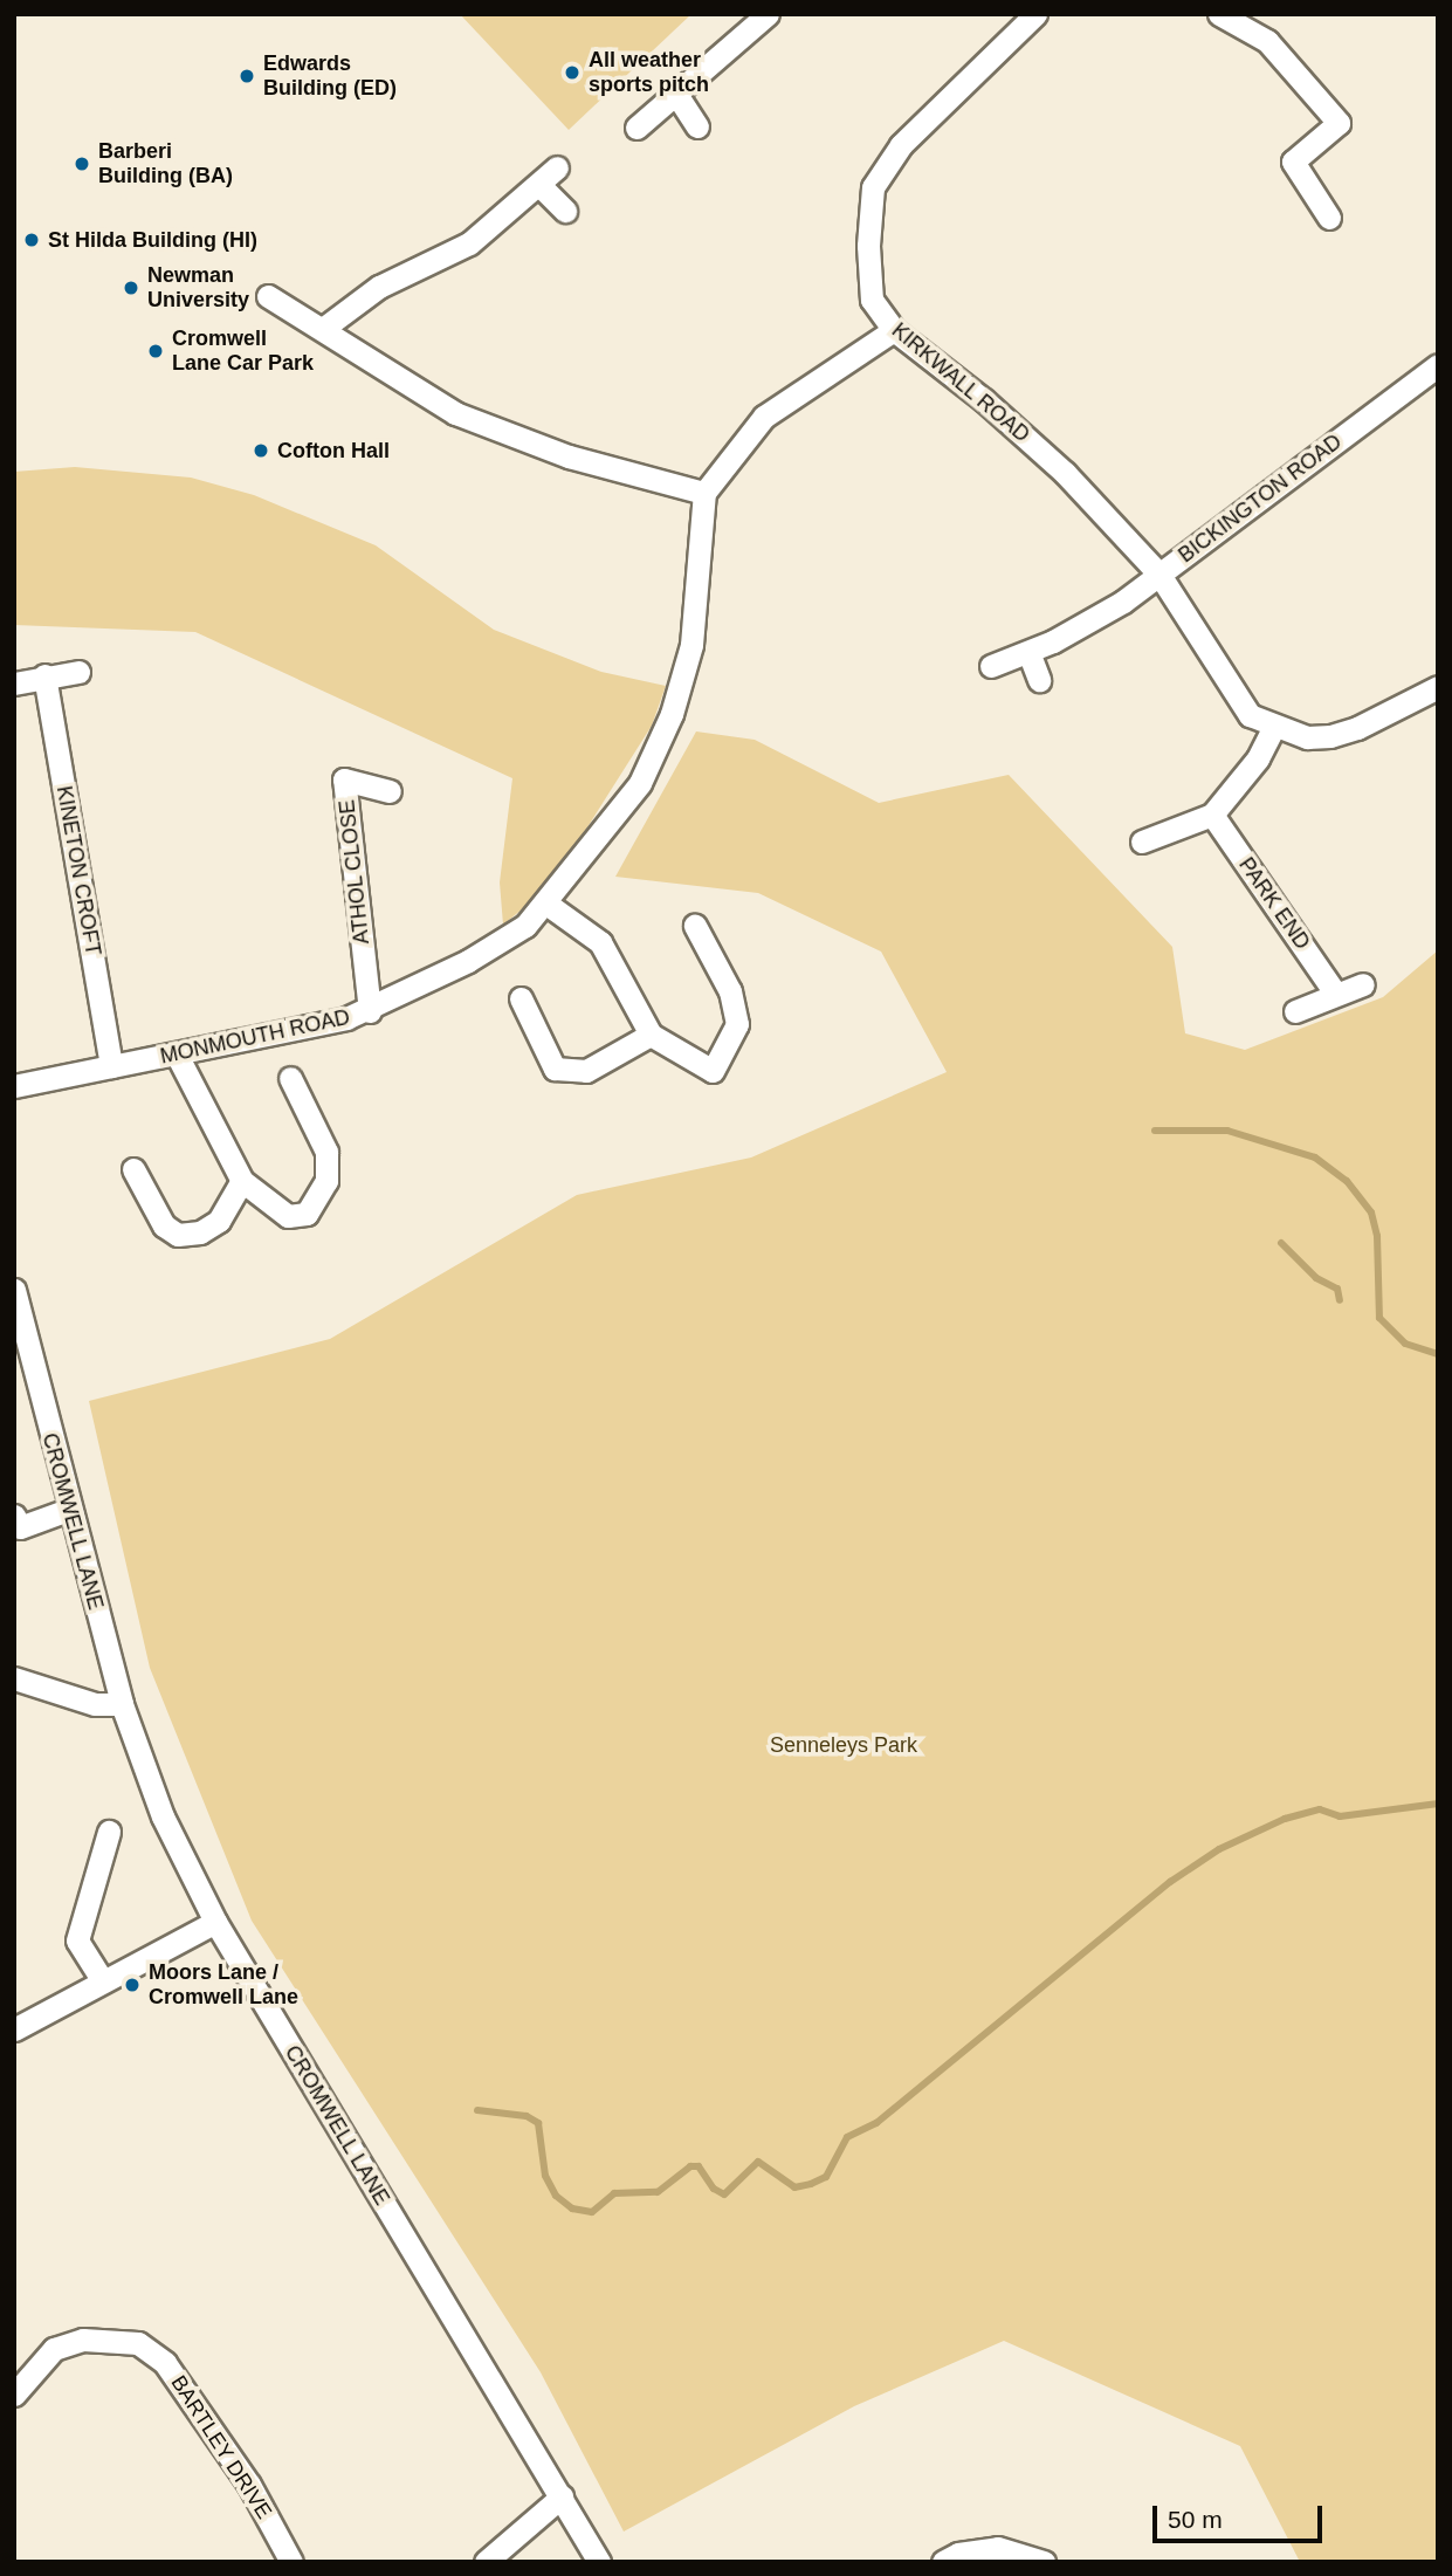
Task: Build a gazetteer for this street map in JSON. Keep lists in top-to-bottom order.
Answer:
{
  "streets": {
    "street": [
      "KIRKWALL ROAD",
      "BICKINGTON ROAD",
      "KINETON CROFT",
      "ATHOL CLOSE",
      "PARK END",
      "MONMOUTH ROAD",
      "CROMWELL LANE",
      "BARTLEY DRIVE"
    ]
  },
  "crossings": [
    ["KIRKWALL ROAD", "BICKINGTON ROAD"],
    ["KINETON CROFT", "MONMOUTH ROAD"],
    ["ATHOL CLOSE", "MONMOUTH ROAD"]
  ],
  "parks": ["Senneleys Park"],
  "places": [
    "All weather sports pitch",
    "Edwards Building (ED)",
    "Barberi Building (BA)",
    "St Hilda Building (HI)",
    "Newman University",
    "Cromwell Lane Car Park",
    "Cofton Hall",
    "Moors Lane / Cromwell Lane"
  ],
  "scale_bar": "50 m"
}
